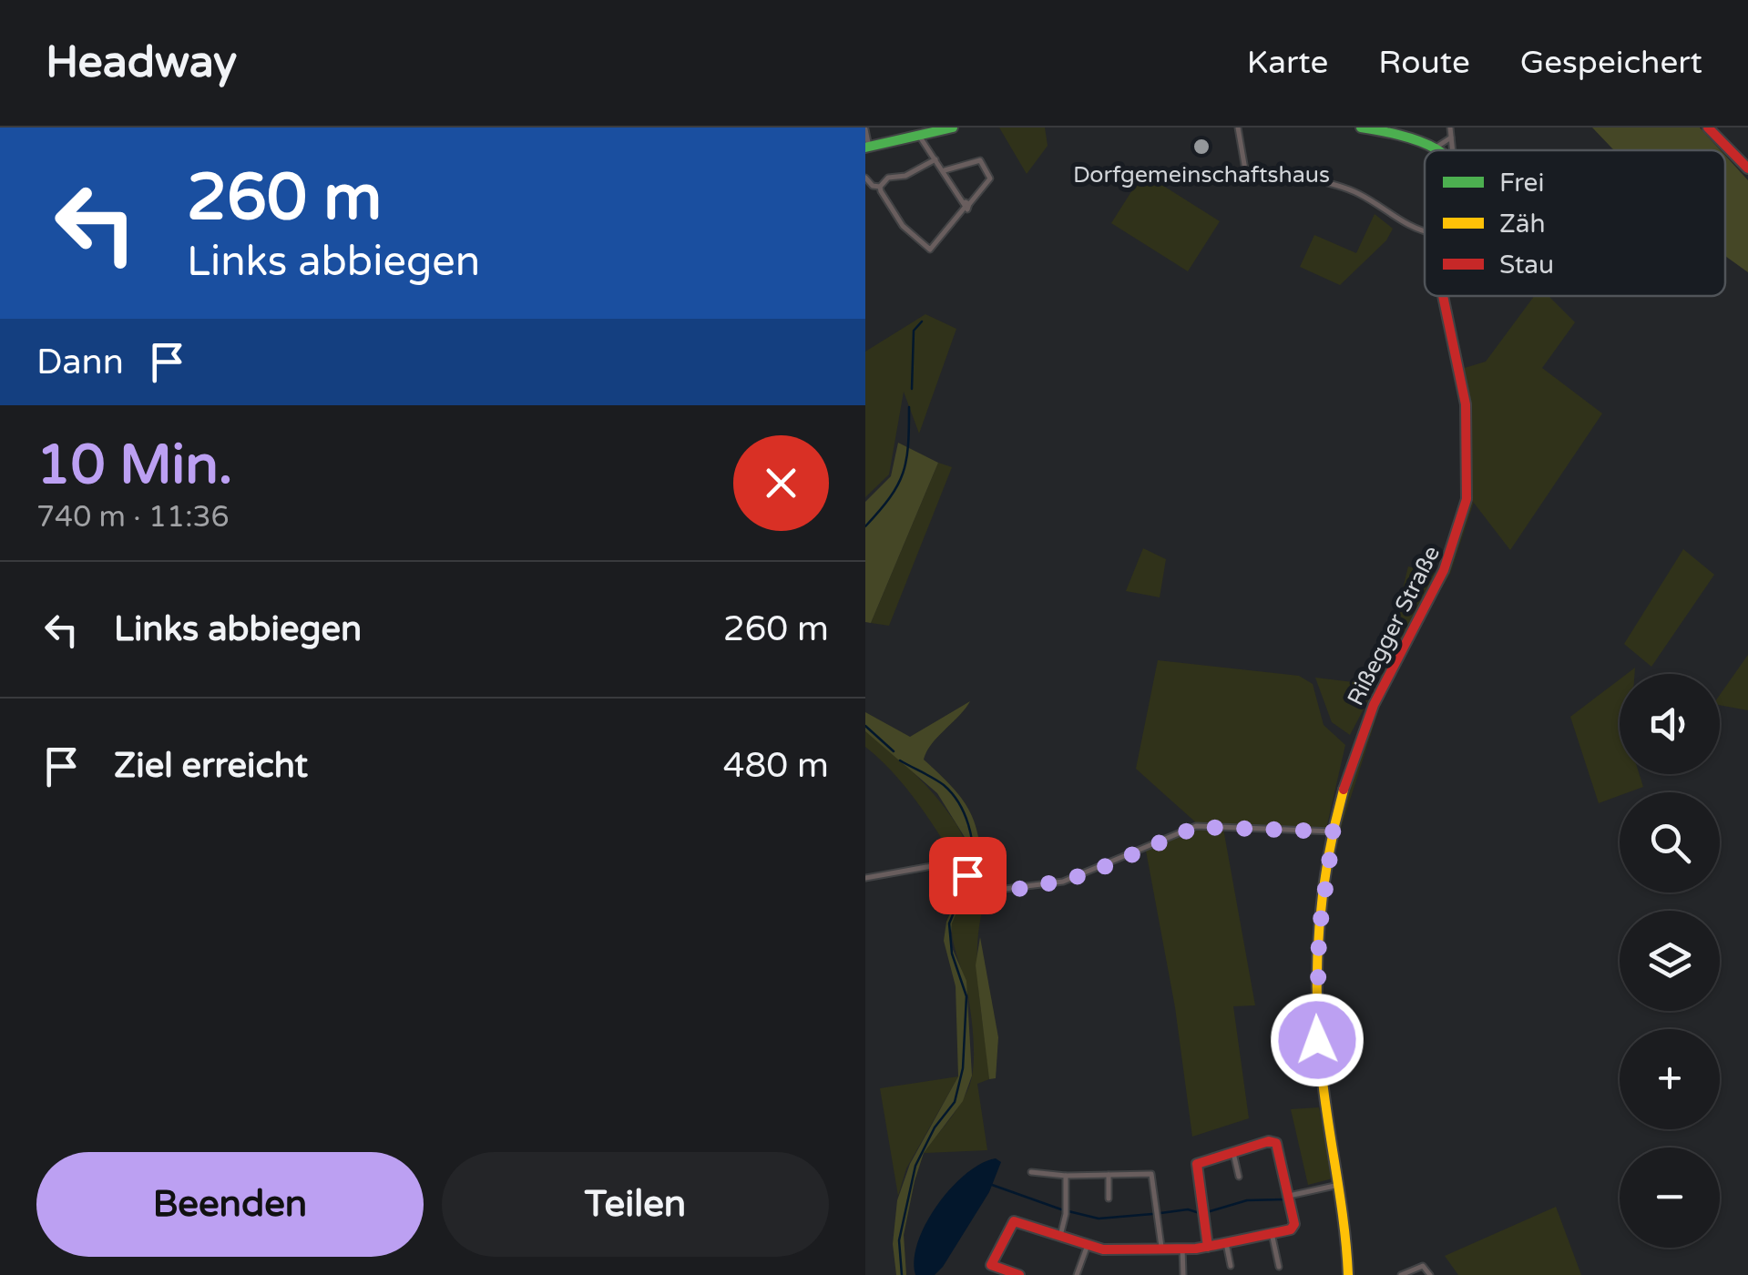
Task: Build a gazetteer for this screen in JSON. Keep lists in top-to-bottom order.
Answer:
{
  "streets": {
    "street": ["Rißegger Straße"]
  },
  "places": ["Dorfgemeinschaftshaus"],
  "legend": ["Frei", "Zäh", "Stau"],
  "page": {
    "header": "Headway",
    "nav": ["Karte", "Route", "Gespeichert"],
    "turn": ["260 m", "Links abbiegen"],
    "then": "Dann",
    "heading": ["10 Min.", "740 m · 11:36"],
    "list": [
      {
        "name": "Links abbiegen",
        "value": "260 m"
      },
      {
        "name": "Ziel erreicht",
        "value": "480 m"
      }
    ],
    "map_buttons": ["+", "−"],
    "buttons": ["Beenden", "Teilen"]
  }
}
